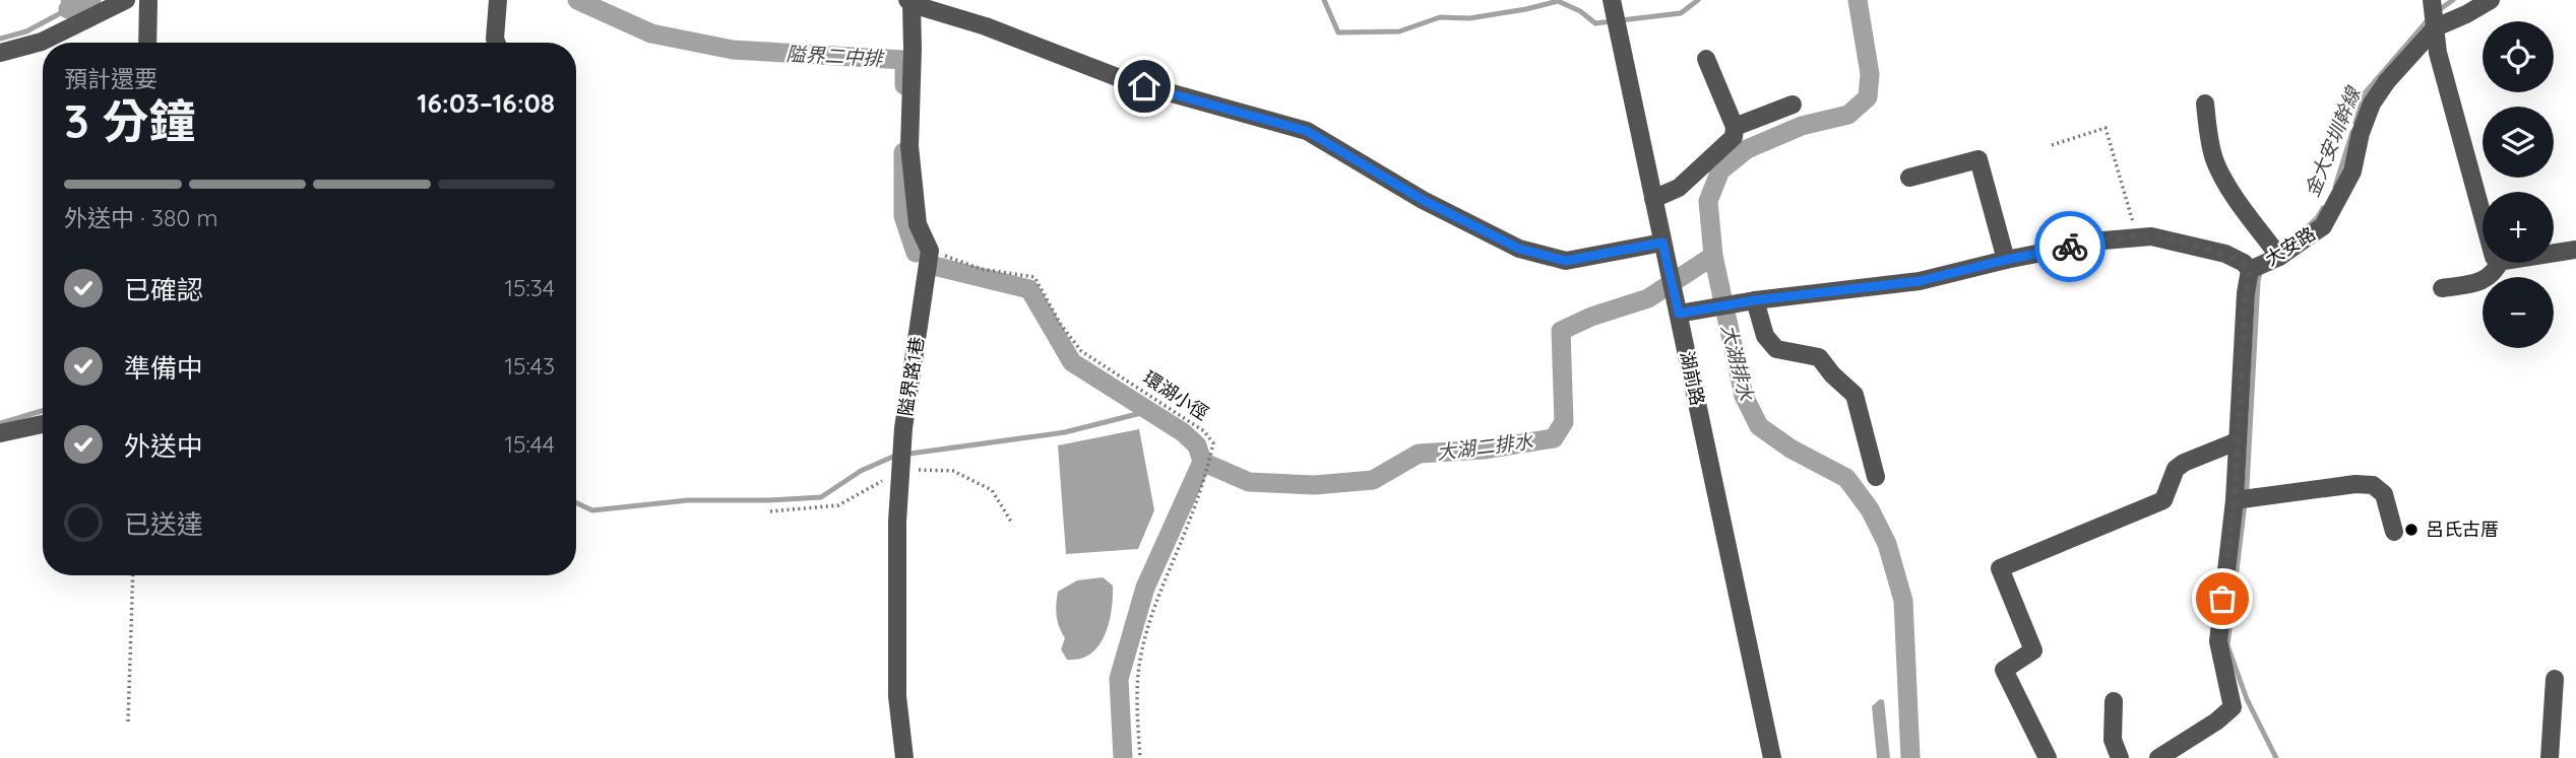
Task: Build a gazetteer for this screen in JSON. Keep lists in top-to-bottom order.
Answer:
{
  "streets": {
    "street": ["大安路", "隘界路1巷", "湖前路"],
    "path": ["環湖小徑"]
  },
  "crossings": [
    ["隘界路1巷", "環湖小徑"]
  ],
  "water": [
    "隘界二中排",
    "金大安圳幹線",
    "大湖排水",
    "大湖二排水"
  ],
  "places": ["呂氏古厝"],
  "page": {
    "map_buttons": ["+", "−"],
    "heading": ["3 分鐘", "預計還要", "16:03–16:08"],
    "bar": "外送中 · 380 m",
    "list": [
      ["已確認", "15:34"],
      ["準備中", "15:43"],
      ["外送中", "15:44"],
      "已送達"
    ]
  }
}
